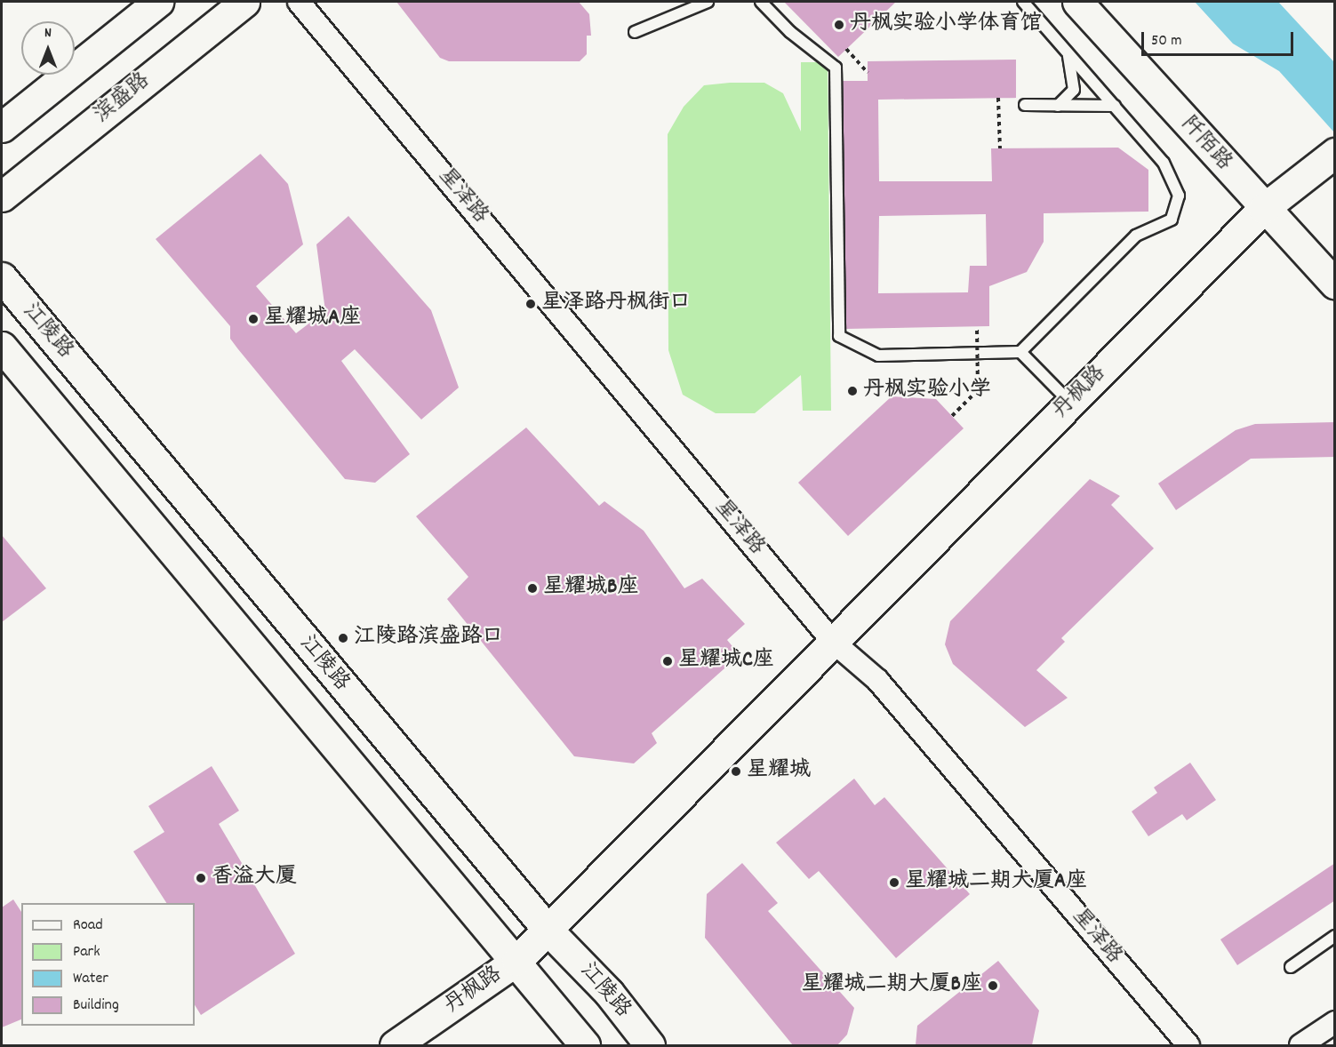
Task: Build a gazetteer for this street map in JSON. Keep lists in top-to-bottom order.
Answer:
{
  "streets": {
    "main road": [
      "滨盛路",
      "阡陌路",
      "江陵路",
      "丹枫路"
    ],
    "street": ["星泽路"]
  },
  "crossings": [
    ["阡陌路", "丹枫路"],
    ["星泽路", "丹枫路"],
    ["江陵路", "丹枫路"]
  ],
  "places": [
    "丹枫实验小学体育馆",
    "星泽路丹枫街口",
    "星耀城A座",
    "丹枫实验小学",
    "星耀城B座",
    "江陵路滨盛路口",
    "星耀城C座",
    "星耀城",
    "香溢大厦",
    "星耀城二期大厦A座",
    "星耀城二期大厦B座"
  ],
  "legend": [
    "Road",
    "Park",
    "Water",
    "Building"
  ],
  "scale_bar": "50 m",
  "north": "top"
}
